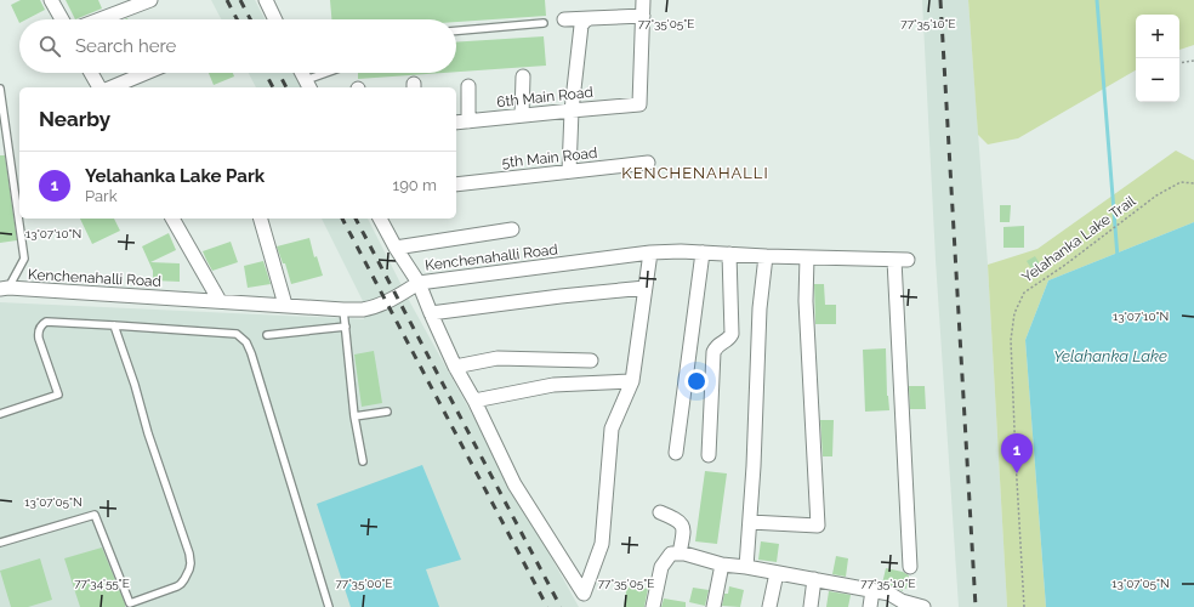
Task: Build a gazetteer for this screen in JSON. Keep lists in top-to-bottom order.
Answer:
{
  "streets": {
    "street": ["6th Main Road", "5th Main Road", "Kenchenahalli Road"],
    "path": ["Yelahanka Lake Trail"]
  },
  "districts": ["KENCHENAHALLI"],
  "water": ["Yelahanka Lake"],
  "page": {
    "map_buttons": ["+", "−"],
    "search": "Search here",
    "heading": "Nearby",
    "list": [
      {
        "mark": "1",
        "name": "Yelahanka Lake Park",
        "note": "Park",
        "value": "190 m"
      }
    ],
    "pins": "1"
  },
  "coordinates": [
    "77°35'05\"E",
    "77°35'10\"E",
    "13°07'10\"N",
    "13°07'05\"N",
    "77°34'55\"E",
    "77°35'00\"E"
  ]
}
